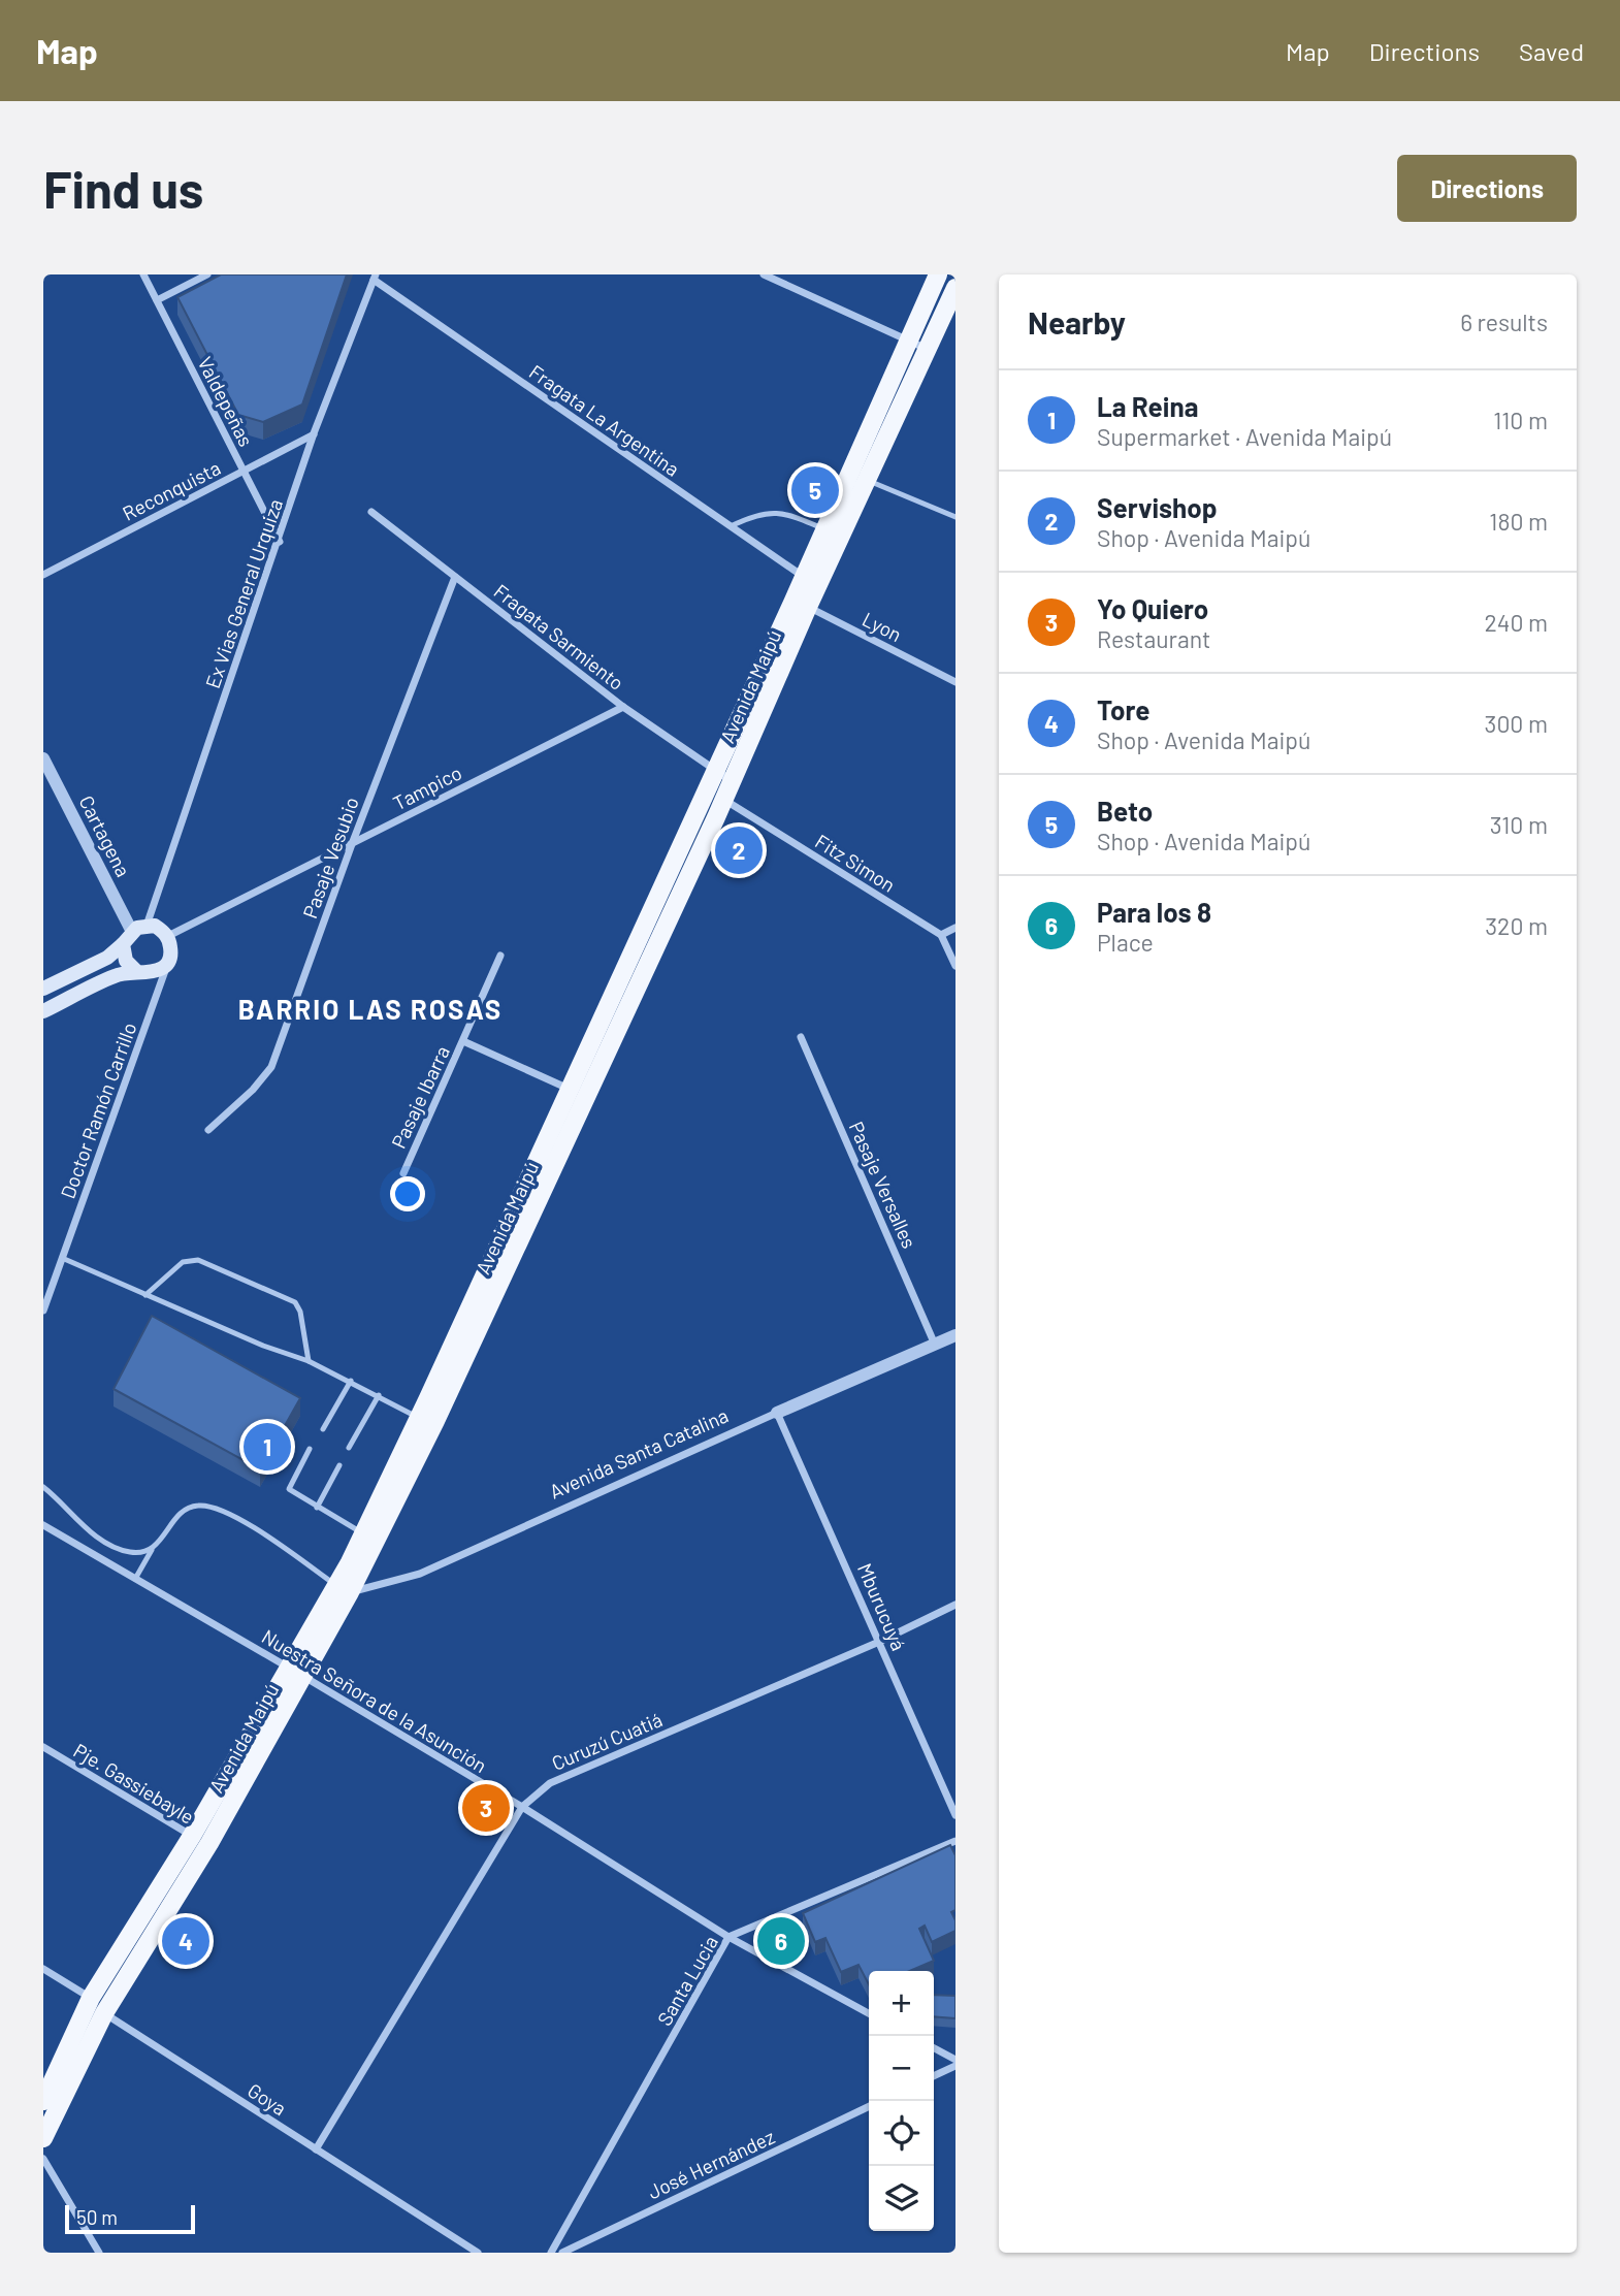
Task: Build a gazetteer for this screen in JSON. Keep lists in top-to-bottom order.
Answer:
{
  "streets": {
    "main road": ["Avenida Maipú"],
    "street": [
      "Valdepeñas",
      "Fragata La Argentina",
      "Reconquista",
      "Ex Vias General Urquiza",
      "Lyon",
      "Fragata Sarmiento",
      "Tampico",
      "Cartagena",
      "Pasaje Vesubio",
      "Fitz Simon",
      "Pasaje Ibarra",
      "Doctor Ramón Carrillo",
      "Pasaje Versalles",
      "Avenida Santa Catalina",
      "Mburucuyá",
      "Nuestra Señora de la Asunción",
      "Curuzú Cuatiá",
      "Pje. Gassiebayle",
      "Santa Lucia",
      "Goya",
      "José Hernández"
    ]
  },
  "crossings": [
    ["Valdepeñas", "Reconquista"],
    ["Valdepeñas", "Ex Vias General Urquiza"],
    ["Fragata La Argentina", "Ex Vias General Urquiza"],
    ["Fragata La Argentina", "Avenida Maipú"],
    ["Reconquista", "Ex Vias General Urquiza"],
    ["Ex Vias General Urquiza", "Tampico"],
    ["Ex Vias General Urquiza", "Cartagena"],
    ["Ex Vias General Urquiza", "Doctor Ramón Carrillo"],
    ["Lyon", "Avenida Maipú"],
    ["Fragata Sarmiento", "Avenida Maipú"],
    ["Fragata Sarmiento", "Tampico"],
    ["Fragata Sarmiento", "Pasaje Vesubio"],
    ["Avenida Maipú", "Fitz Simon"],
    ["Avenida Maipú", "Avenida Santa Catalina"],
    ["Avenida Maipú", "Nuestra Señora de la Asunción"],
    ["Avenida Maipú", "Pje. Gassiebayle"],
    ["Avenida Maipú", "Goya"],
    ["Tampico", "Cartagena"],
    ["Tampico", "Pasaje Vesubio"],
    ["Tampico", "Doctor Ramón Carrillo"],
    ["Cartagena", "Doctor Ramón Carrillo"],
    ["Pasaje Versalles", "Avenida Santa Catalina"],
    ["Avenida Santa Catalina", "Mburucuyá"],
    ["Mburucuyá", "Curuzú Cuatiá"],
    ["Nuestra Señora de la Asunción", "Curuzú Cuatiá"],
    ["Nuestra Señora de la Asunción", "Santa Lucia"],
    ["Curuzú Cuatiá", "Goya"]
  ],
  "districts": ["BARRIO LAS ROSAS"],
  "scale_bar": "50 m",
  "page": {
    "header": "Map",
    "nav": ["Map", "Directions", "Saved"],
    "buttons": "Directions",
    "title": "Find us",
    "heading": ["Nearby", "6 results"],
    "list": [
      {
        "mark": "1",
        "name": "La Reina",
        "note": "Supermarket · Avenida Maipú",
        "value": "110 m"
      },
      {
        "mark": "2",
        "name": "Servishop",
        "note": "Shop · Avenida Maipú",
        "value": "180 m"
      },
      {
        "mark": "3",
        "name": "Yo Quiero",
        "note": "Restaurant",
        "value": "240 m"
      },
      {
        "mark": "4",
        "name": "Tore",
        "note": "Shop · Avenida Maipú",
        "value": "300 m"
      },
      {
        "mark": "5",
        "name": "Beto",
        "note": "Shop · Avenida Maipú",
        "value": "310 m"
      },
      {
        "mark": "6",
        "name": "Para los 8",
        "note": "Place",
        "value": "320 m"
      }
    ],
    "pins": [
      "5",
      "2",
      "1",
      "3",
      "4",
      "6"
    ],
    "map_buttons": ["+", "−"],
    "scale": "50 m"
  }
}
